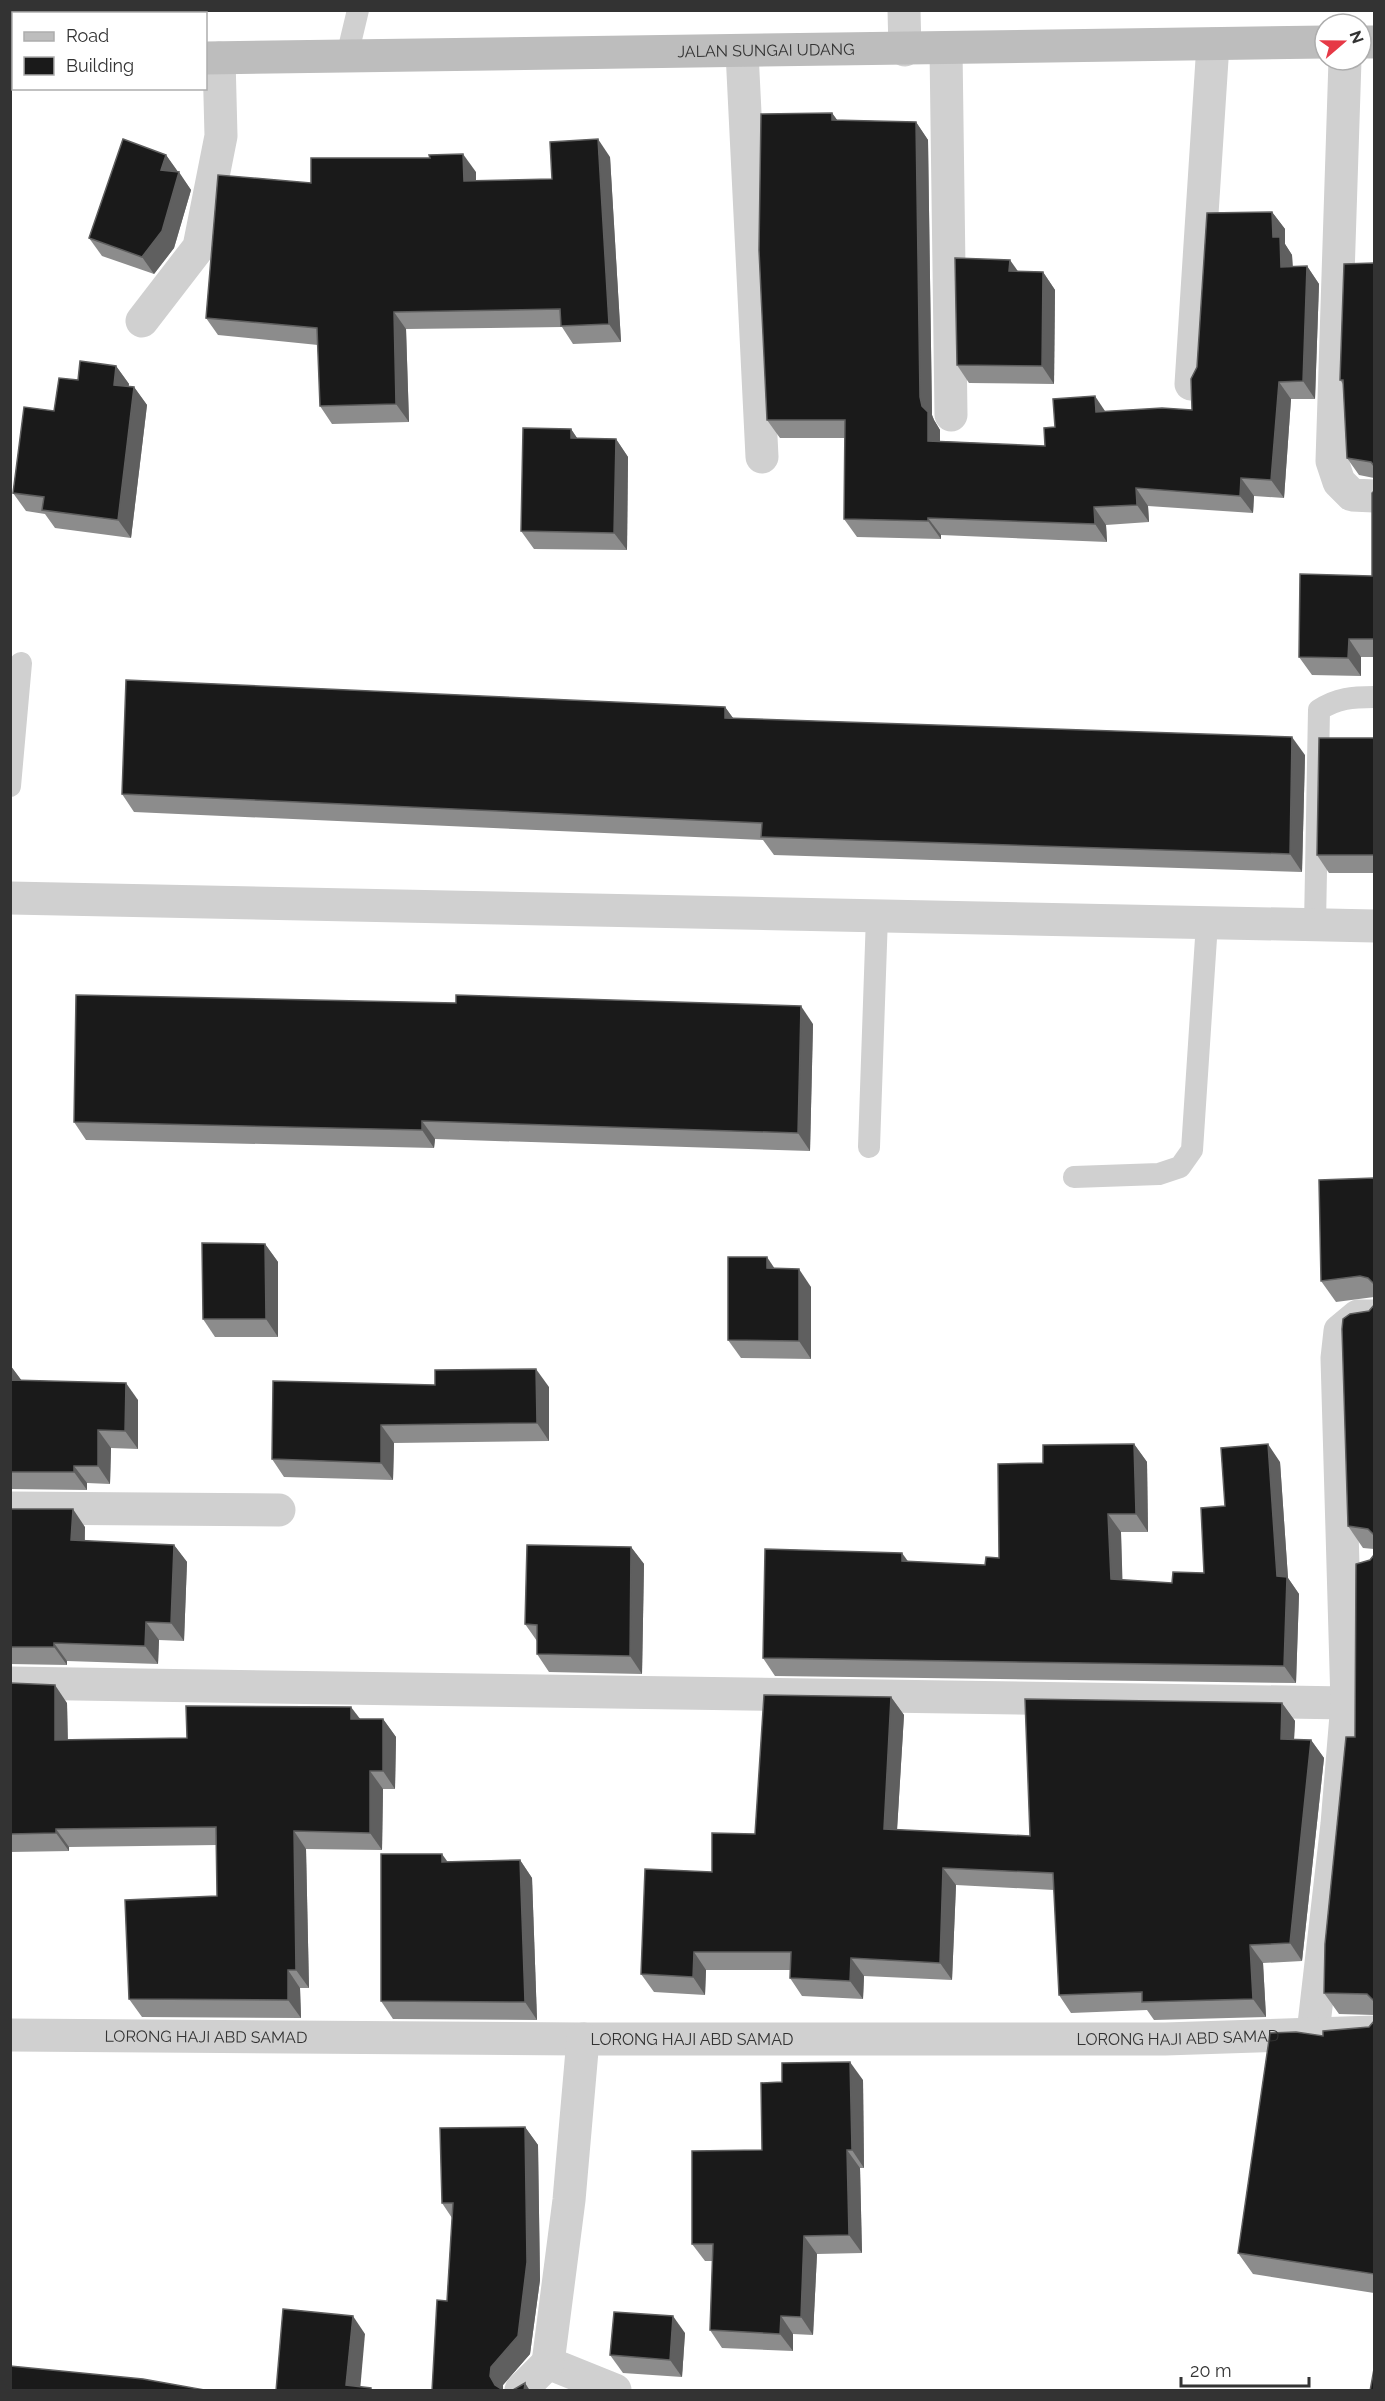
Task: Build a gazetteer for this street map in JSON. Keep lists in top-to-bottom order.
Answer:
{
  "streets": {
    "street": ["JALAN SUNGAI UDANG", "LORONG HAJI ABD SAMAD"]
  },
  "legend": ["Road", "Building"],
  "scale_bar": "20 m",
  "north": "right"
}
